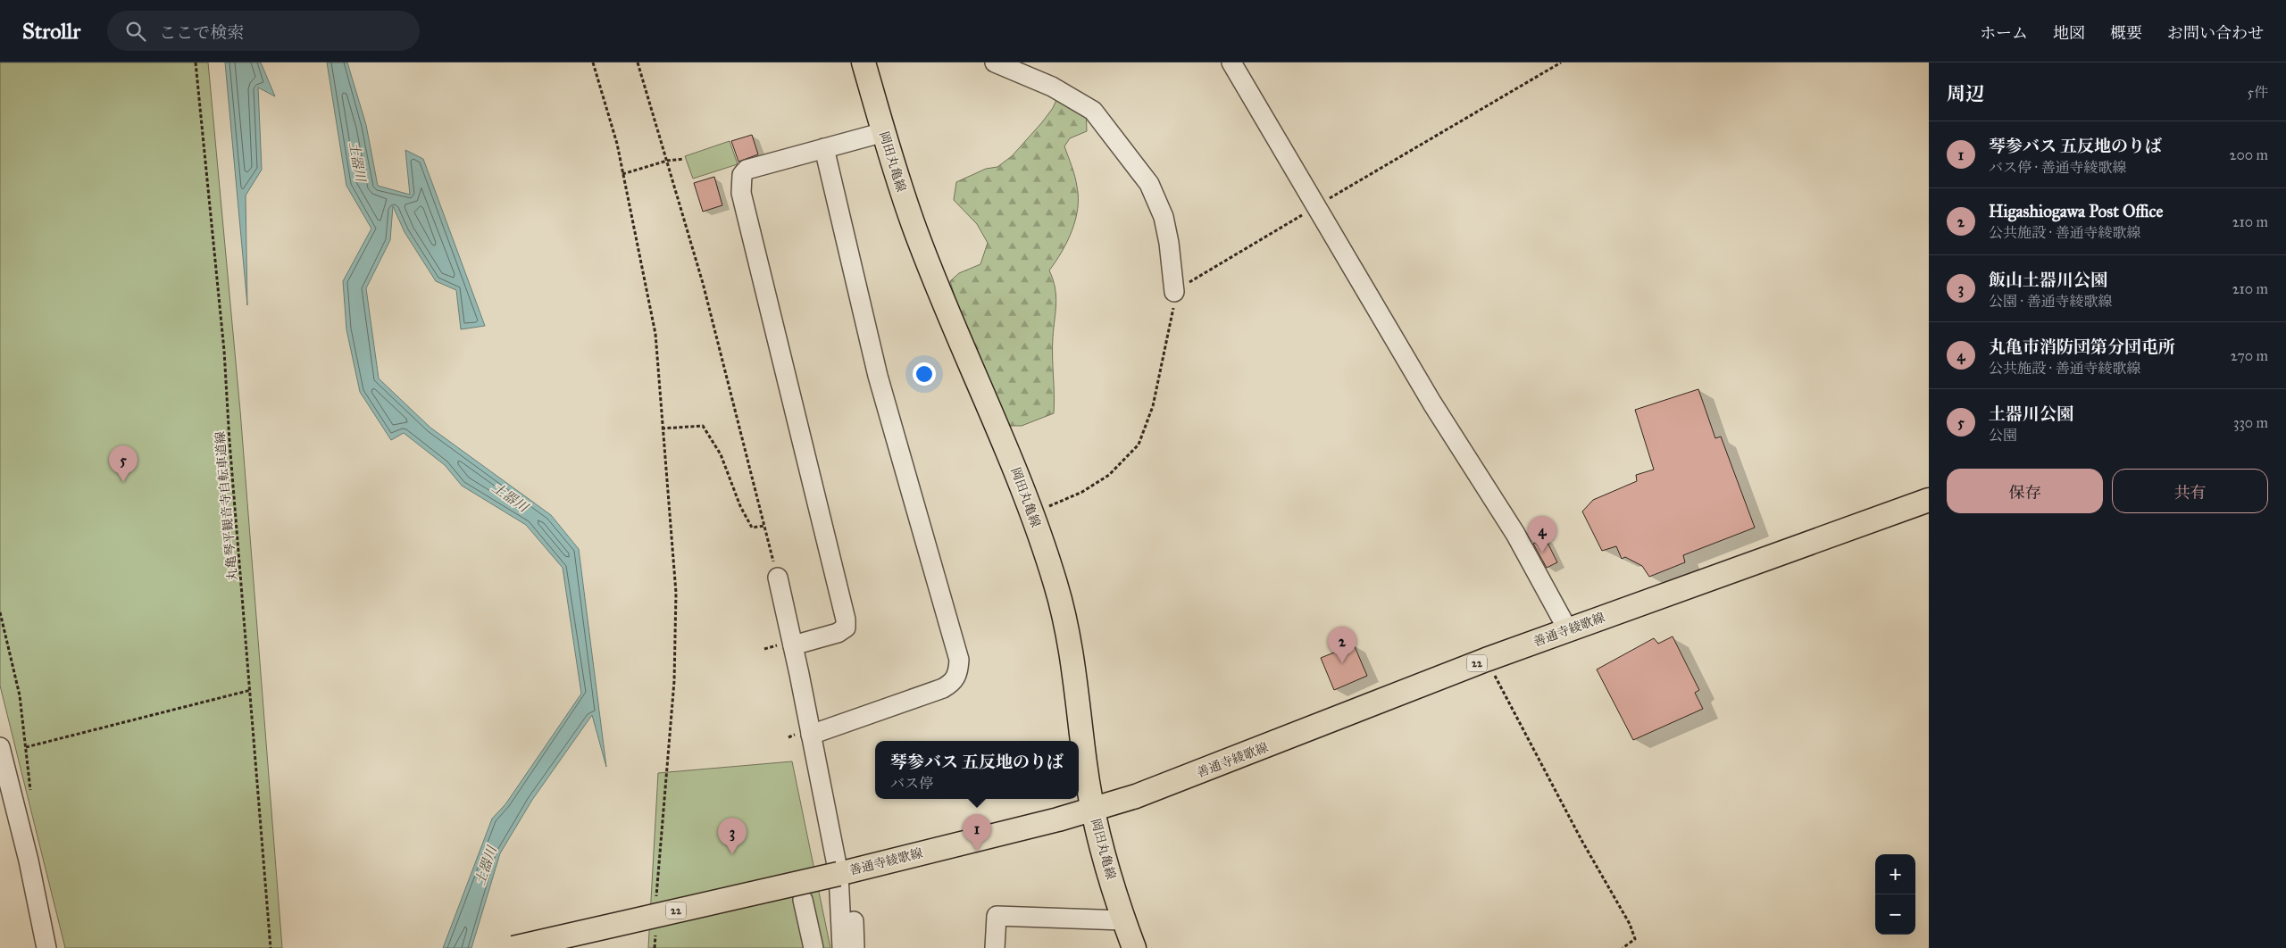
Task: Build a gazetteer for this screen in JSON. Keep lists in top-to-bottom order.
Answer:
{
  "streets": {
    "main road": ["岡田丸亀線", "善通寺綾歌線", "22"],
    "path": ["丸亀琴平観音寺自転車道線"]
  },
  "crossings": [
    ["岡田丸亀線", "善通寺綾歌線"]
  ],
  "water": ["土器川"],
  "page": {
    "header": "Strollr",
    "search": "ここで検索",
    "nav": [
      "ホーム",
      "地図",
      "概要",
      "お問い合わせ"
    ],
    "heading": ["周辺", "5件"],
    "list": [
      {
        "mark": "1",
        "name": "琴参バス 五反地のりば",
        "note": "バス停 · 善通寺綾歌線",
        "value": "200 m"
      },
      {
        "mark": "2",
        "name": "Higashiogawa Post Office",
        "note": "公共施設 · 善通寺綾歌線",
        "value": "210 m"
      },
      {
        "mark": "3",
        "name": "飯山土器川公園",
        "note": "公園 · 善通寺綾歌線",
        "value": "210 m"
      },
      {
        "mark": "4",
        "name": "丸亀市消防団第分団屯所",
        "note": "公共施設 · 善通寺綾歌線",
        "value": "270 m"
      },
      {
        "mark": "5",
        "name": "土器川公園",
        "note": "公園",
        "value": "330 m"
      }
    ],
    "pins": [
      "5",
      "4",
      "2",
      "1",
      "3"
    ],
    "buttons": ["保存", "共有"],
    "popup": ["琴参バス 五反地のりば", "バス停"],
    "map_buttons": ["+", "−"]
  }
}
